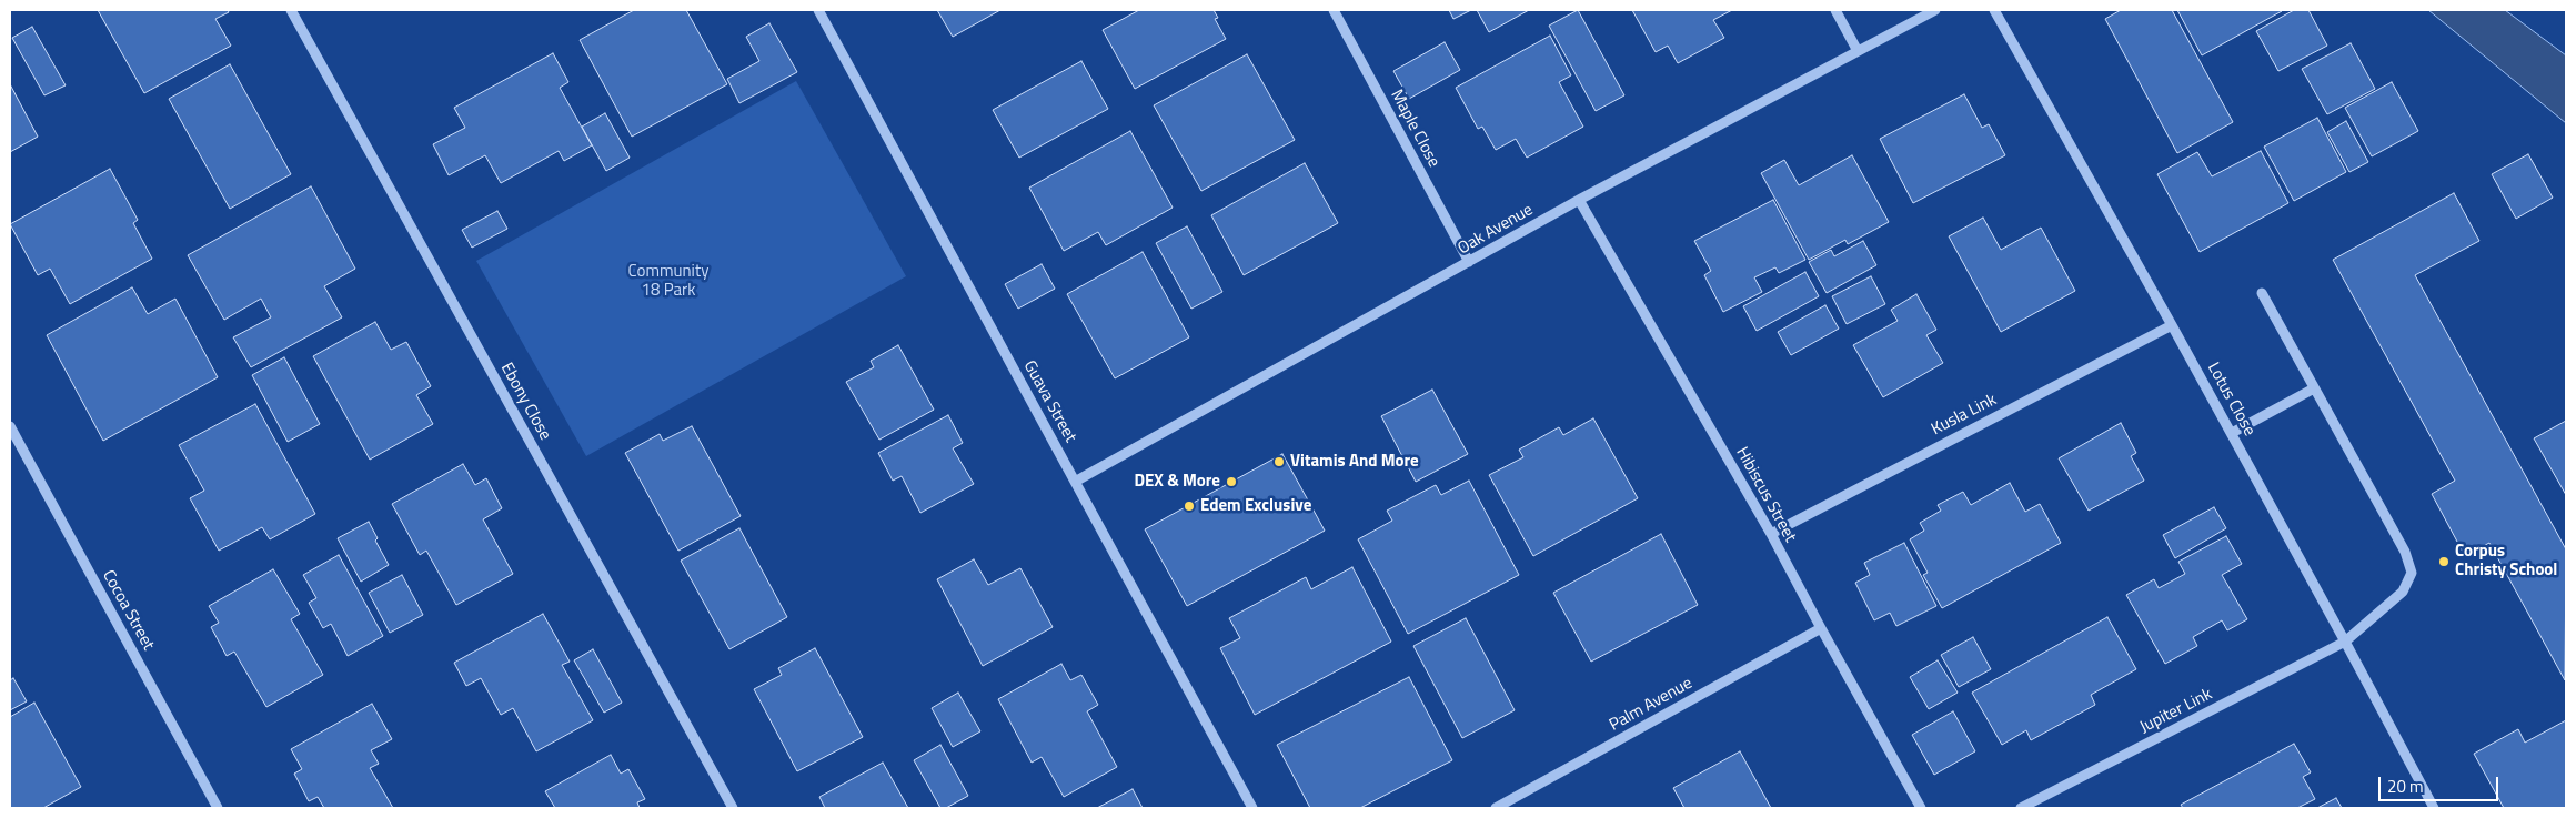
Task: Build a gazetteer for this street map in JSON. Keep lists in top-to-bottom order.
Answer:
{
  "streets": {
    "street": [
      "Maple Close",
      "Oak Avenue",
      "Lotus Close",
      "Ebony Close",
      "Guava Street",
      "Kusla Link",
      "Hibiscus Street",
      "Cocoa Street",
      "Palm Avenue",
      "Jupiter Link"
    ]
  },
  "crossings": [
    ["Maple Close", "Oak Avenue"],
    ["Oak Avenue", "Guava Street"],
    ["Oak Avenue", "Hibiscus Street"],
    ["Lotus Close", "Kusla Link"],
    ["Lotus Close", "Jupiter Link"],
    ["Kusla Link", "Hibiscus Street"],
    ["Hibiscus Street", "Palm Avenue"]
  ],
  "parks": ["Community 18 Park"],
  "places": [
    "Vitamis And More",
    "DEX & More",
    "Edem Exclusive",
    "Corpus Christy School"
  ],
  "scale_bar": "20 m"
}
